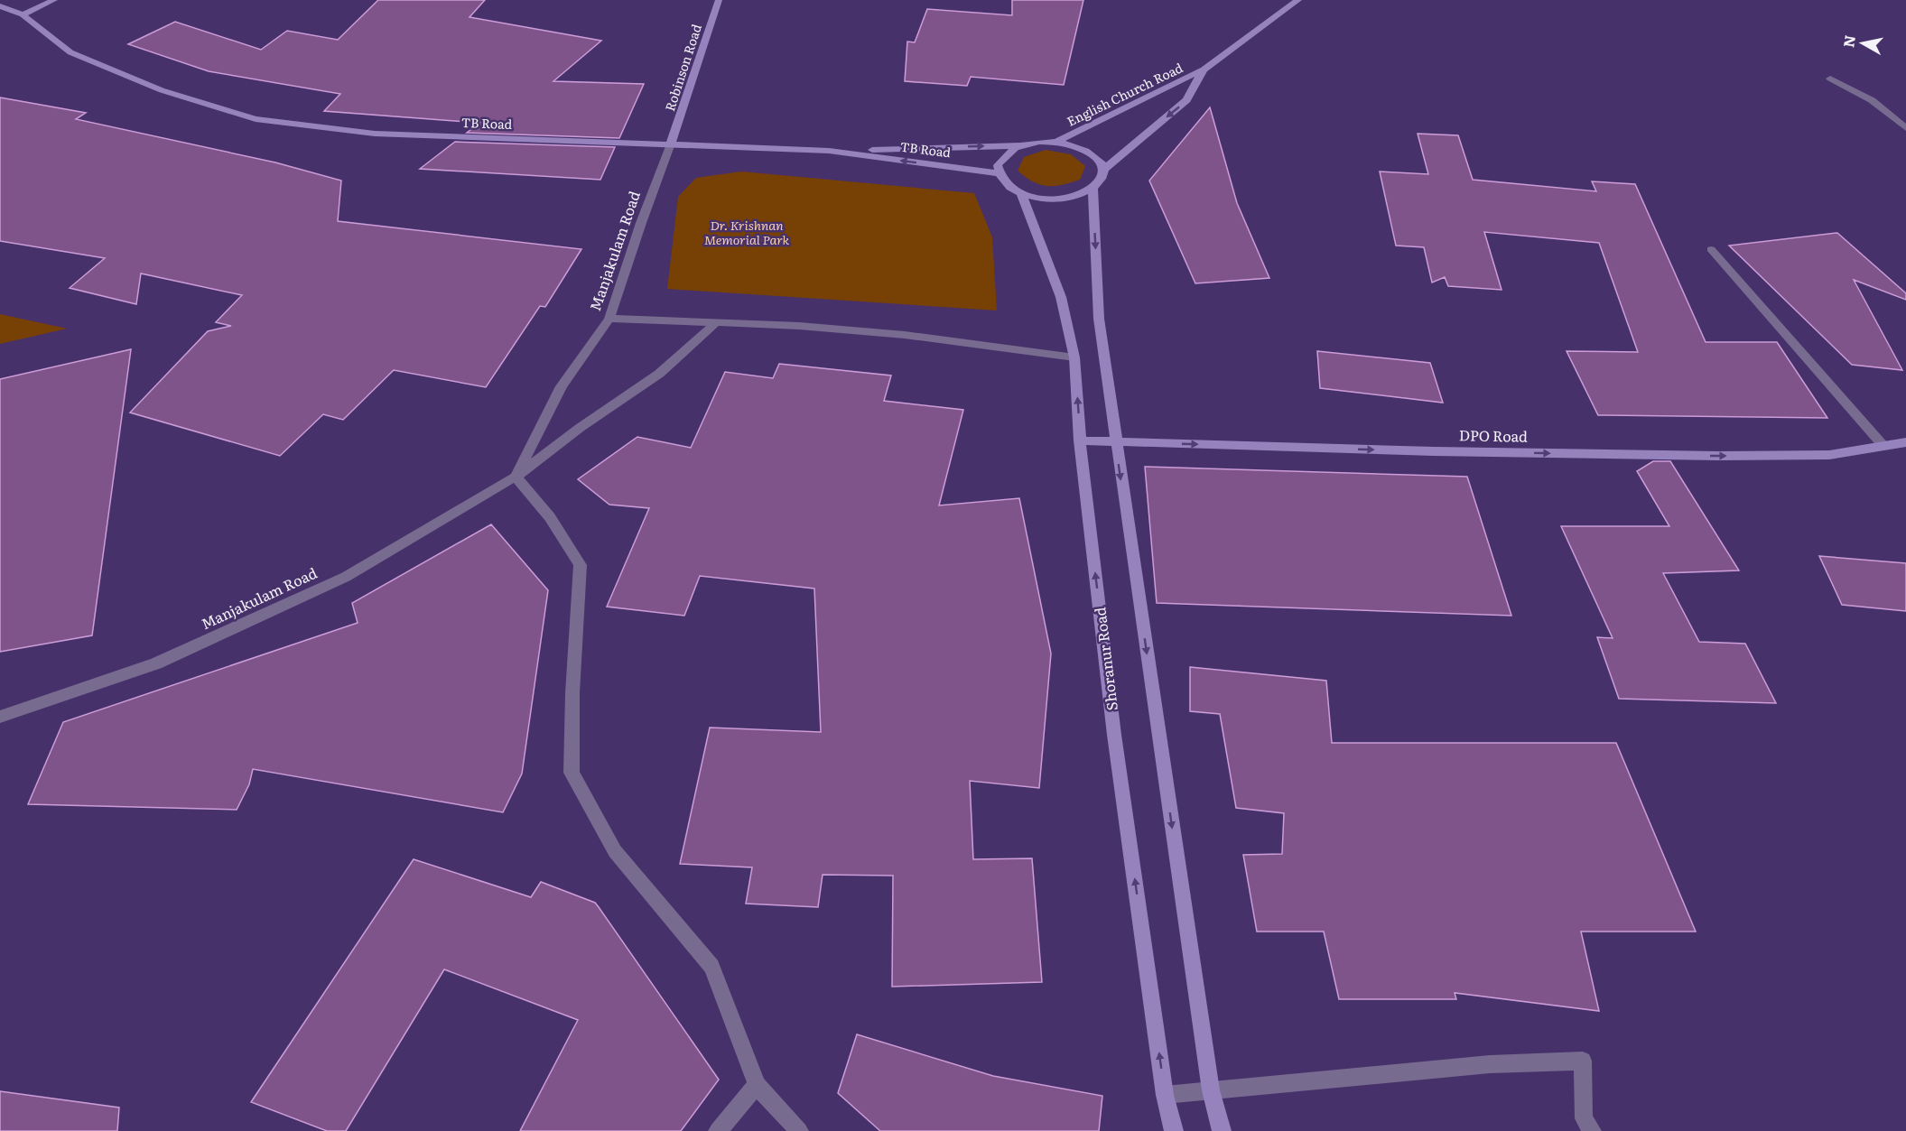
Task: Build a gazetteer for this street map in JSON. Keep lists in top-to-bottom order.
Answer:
{
  "streets": {
    "main road": [
      "Robinson Road",
      "English Church Road",
      "TB Road",
      "DPO Road",
      "Shoranur Road"
    ],
    "street": ["Manjakulam Road"]
  },
  "crossings": [
    ["Robinson Road", "TB Road"],
    ["Robinson Road", "Manjakulam Road"],
    ["TB Road", "Manjakulam Road"],
    ["TB Road", "Shoranur Road"],
    ["DPO Road", "Shoranur Road"]
  ],
  "one_way": ["DPO Road"],
  "parks": ["Dr. Krishnan Memorial Park"],
  "north": "left"
}
